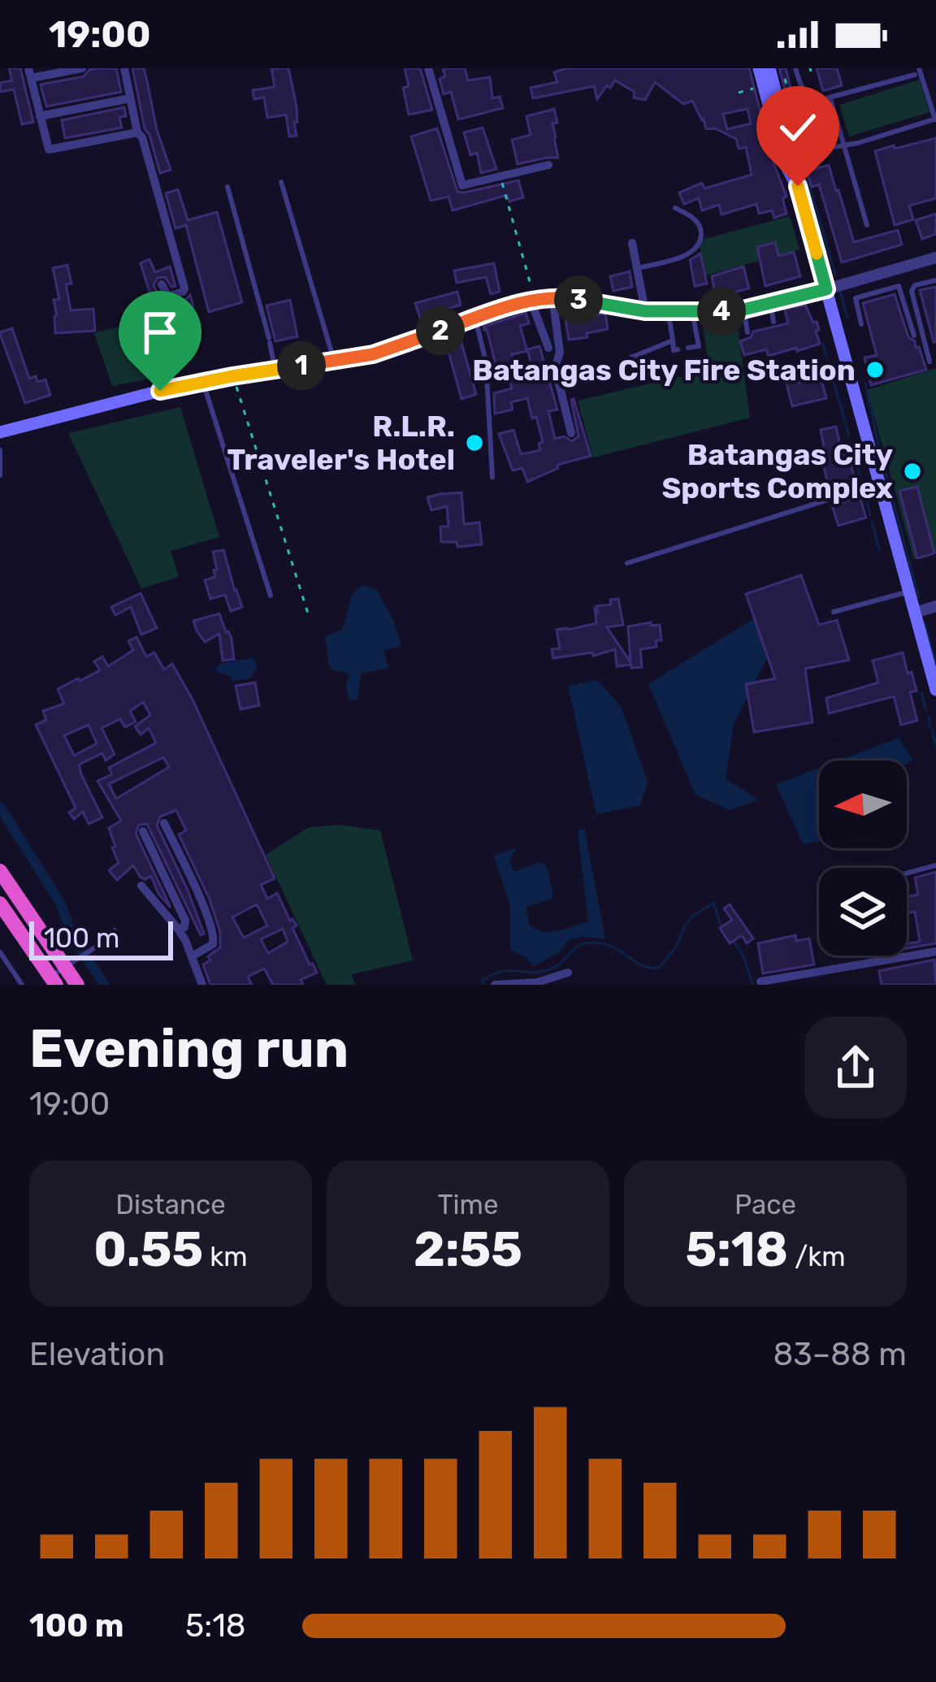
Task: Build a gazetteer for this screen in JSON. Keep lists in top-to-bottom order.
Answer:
{
  "places": ["Batangas City Fire Station", "R.L.R. Traveler's Hotel", "Batangas City Sports Complex"],
  "scale_bar": "100 m",
  "north": "left",
  "page": {
    "status": "19:00",
    "pins": [
      "3",
      "4",
      "2",
      "1"
    ],
    "scale": "100 m",
    "heading": ["Evening run", "19:00"],
    "stats": [
      ["Distance", "0.55 km"],
      ["Time", "2:55"],
      ["Pace", "5:18 /km"]
    ],
    "chart": ["Elevation", "83–88 m"],
    "list": [
      {
        "name": "100 m",
        "note": "5:18"
      }
    ]
  }
}
